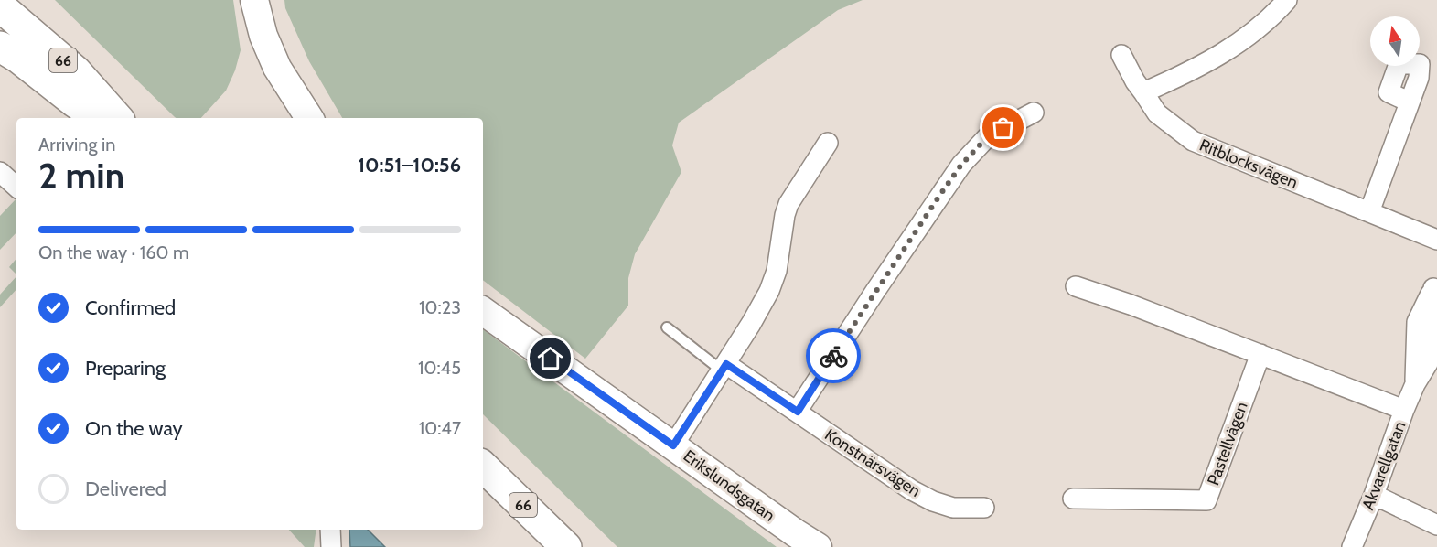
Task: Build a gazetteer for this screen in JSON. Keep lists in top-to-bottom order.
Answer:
{
  "streets": {
    "main road": ["66"],
    "street": [
      "Ritblocksvägen",
      "Pastellvägen",
      "Konstnärsvägen",
      "Akvarellgatan",
      "Erikslundsgatan"
    ]
  },
  "north": "top",
  "page": {
    "heading": ["2 min", "Arriving in", "10:51–10:56"],
    "bar": "On the way · 160 m",
    "list": [
      ["Confirmed", "10:23"],
      ["Preparing", "10:45"],
      ["On the way", "10:47"],
      "Delivered"
    ]
  }
}
